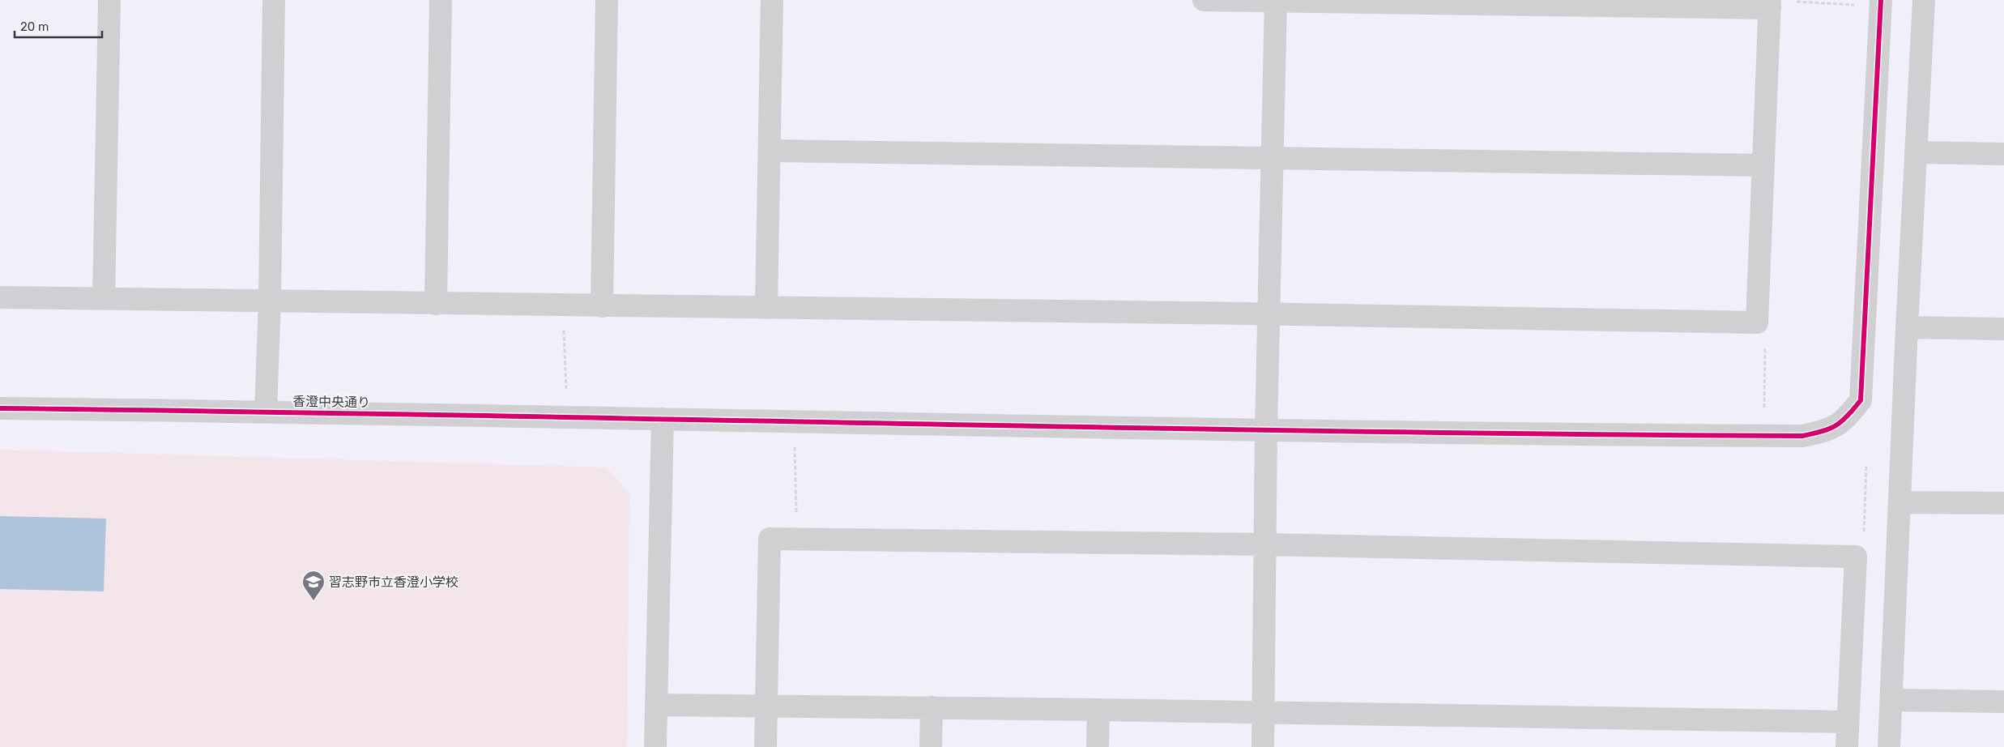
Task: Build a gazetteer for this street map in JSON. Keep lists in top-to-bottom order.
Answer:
{
  "streets": {
    "street": ["香澄中央通り"]
  },
  "places": {
    "school or university": ["習志野市立香澄小学校"]
  },
  "scale_bar": "20 m"
}
